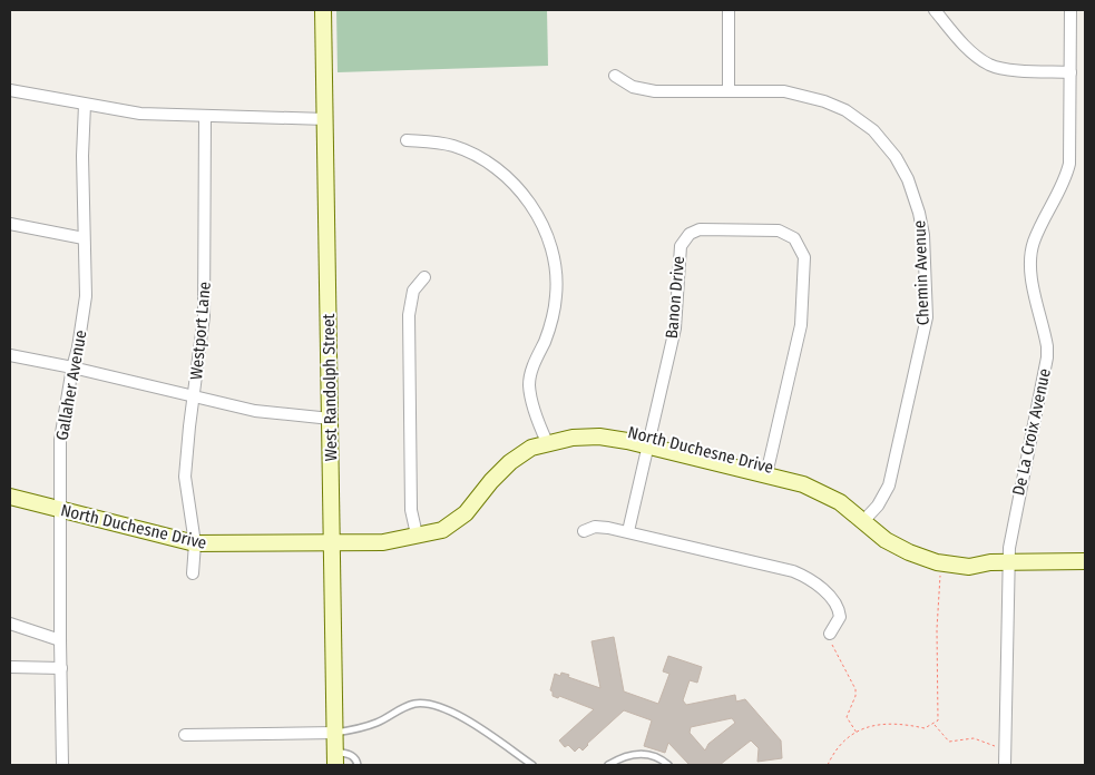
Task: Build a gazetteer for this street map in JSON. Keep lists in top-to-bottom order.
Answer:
{
  "streets": {
    "street": [
      "Chemin Avenue",
      "Banon Drive",
      "Westport Lane",
      "Gallaher Avenue",
      "West Randolph Street",
      "De La Croix Avenue",
      "North Duchesne Drive"
    ]
  },
  "crossings": [
    ["Chemin Avenue", "North Duchesne Drive"],
    ["Banon Drive", "North Duchesne Drive"],
    ["Westport Lane", "North Duchesne Drive"],
    ["Gallaher Avenue", "North Duchesne Drive"],
    ["West Randolph Street", "North Duchesne Drive"],
    ["De La Croix Avenue", "North Duchesne Drive"]
  ]
}
